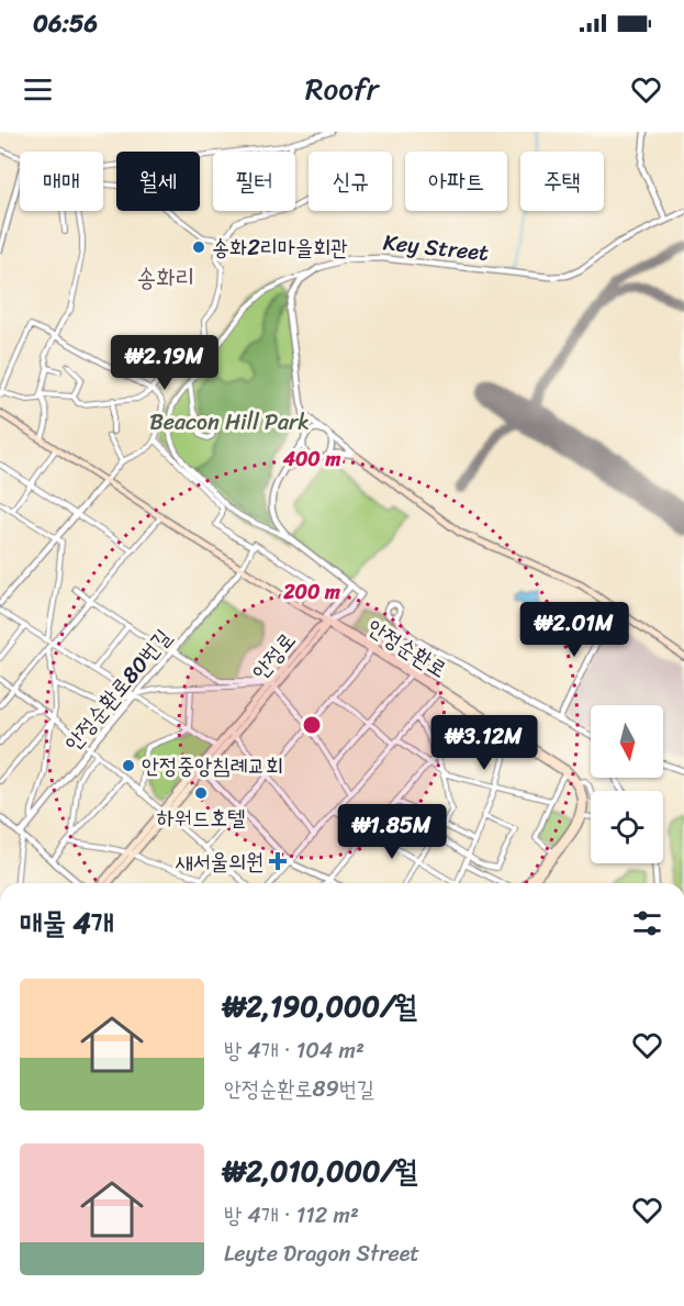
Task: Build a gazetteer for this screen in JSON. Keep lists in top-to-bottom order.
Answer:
{
  "streets": {
    "main road": ["안정순환로", "안정로"],
    "street": ["Key Street", "안정순환로80번길"]
  },
  "crossings": [
    ["안정순환로", "안정로"],
    ["안정순환로", "안정순환로80번길"]
  ],
  "districts": ["송화리"],
  "parks": ["Beacon Hill Park"],
  "places": {
    "other": ["송화2리마을회관", "안정중앙침례교회", "하워드호텔"],
    "health": ["새서울의원"]
  },
  "north": "bottom",
  "page": {
    "status": "06:56",
    "header": "Roofr",
    "chip": [
      "매매",
      "월세",
      "필터",
      "신규",
      "아파트",
      "주택"
    ],
    "price": [
      "₩2.19M",
      "₩2.01M",
      "₩3.12M",
      "₩1.85M"
    ],
    "heading": "매물 4개",
    "list": [
      {
        "name": "₩2,190,000/월",
        "note": "방 4개 · 104 m² · 안정순환로89번길"
      },
      {
        "name": "₩2,010,000/월",
        "note": "방 4개 · 112 m² · Leyte Dragon Street"
      }
    ]
  },
  "rings": ["400 m", "200 m"]
}
